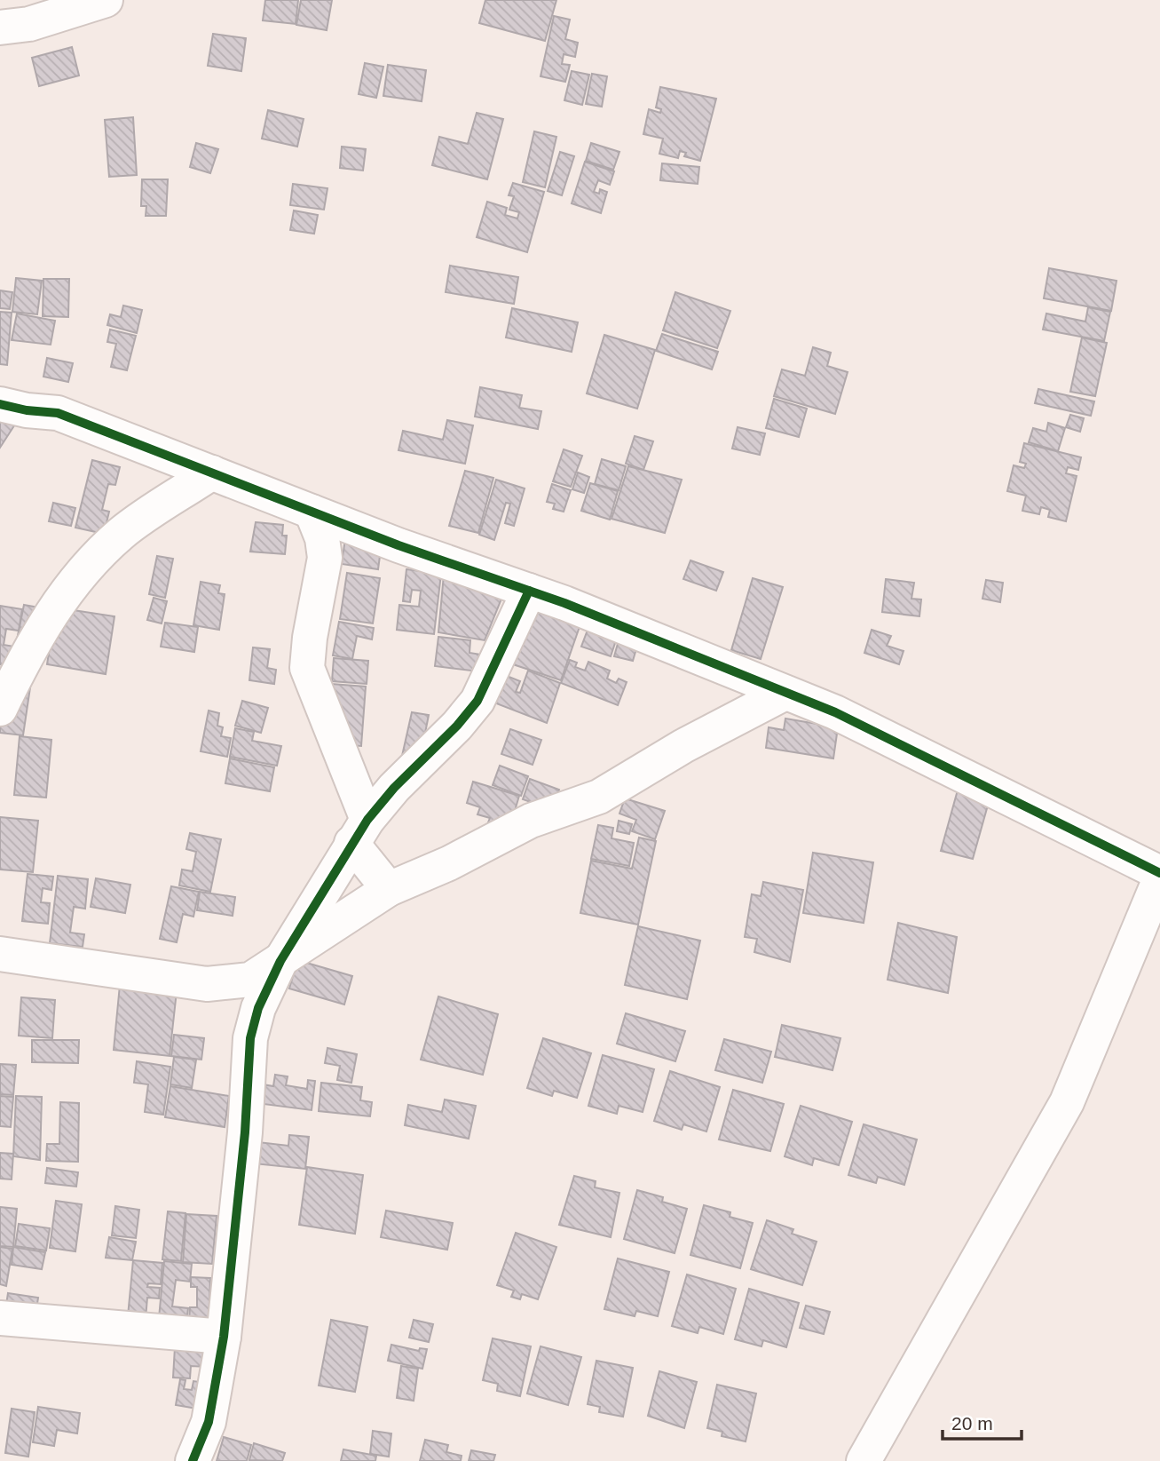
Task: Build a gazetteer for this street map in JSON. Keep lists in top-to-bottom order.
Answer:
{
  "scale_bar": "20 m"
}
